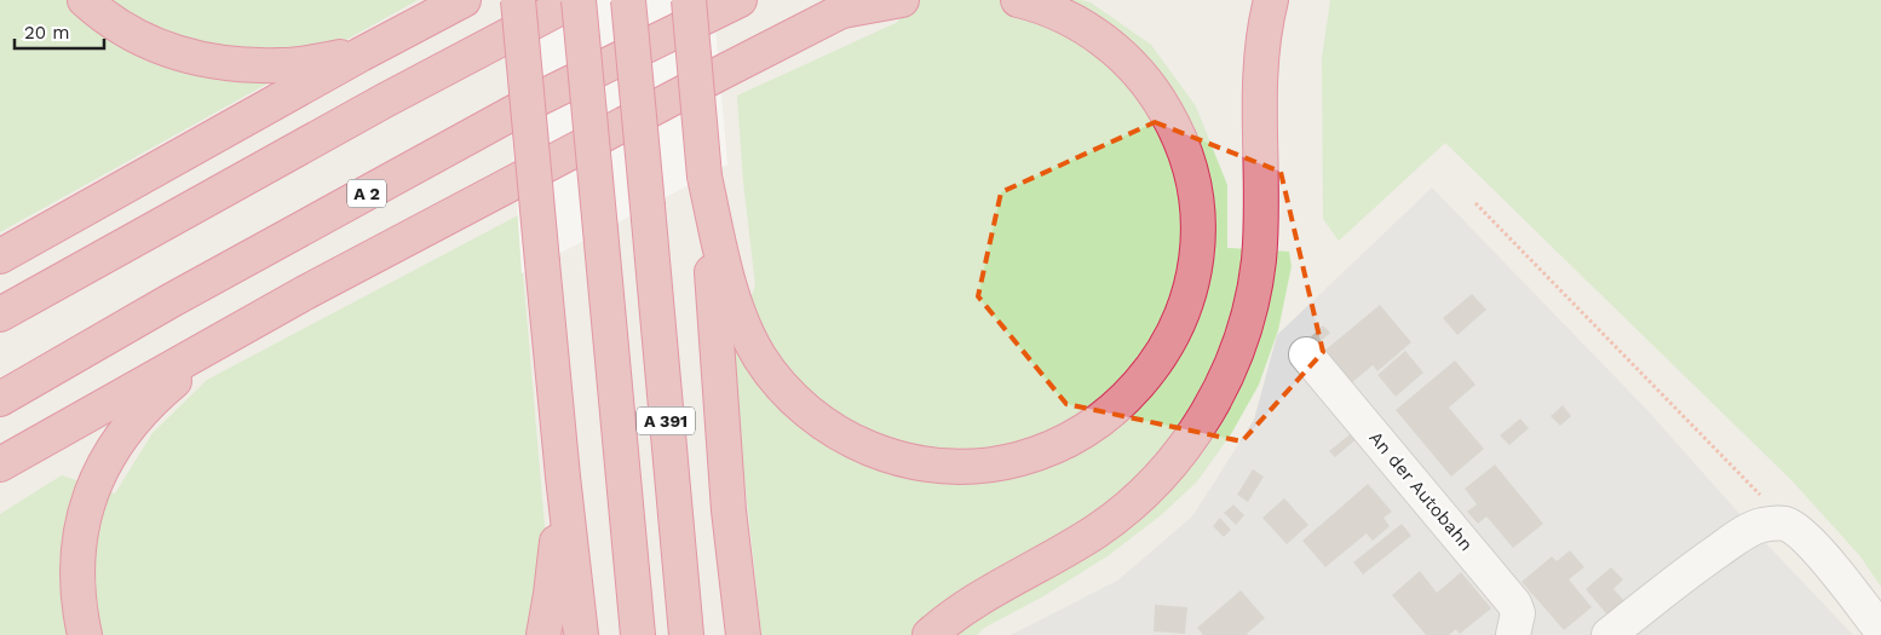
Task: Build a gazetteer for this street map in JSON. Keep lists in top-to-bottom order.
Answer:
{
  "streets": {
    "highway": ["A 2", "A 391"],
    "street": ["An der Autobahn"]
  },
  "scale_bar": "20 m"
}
